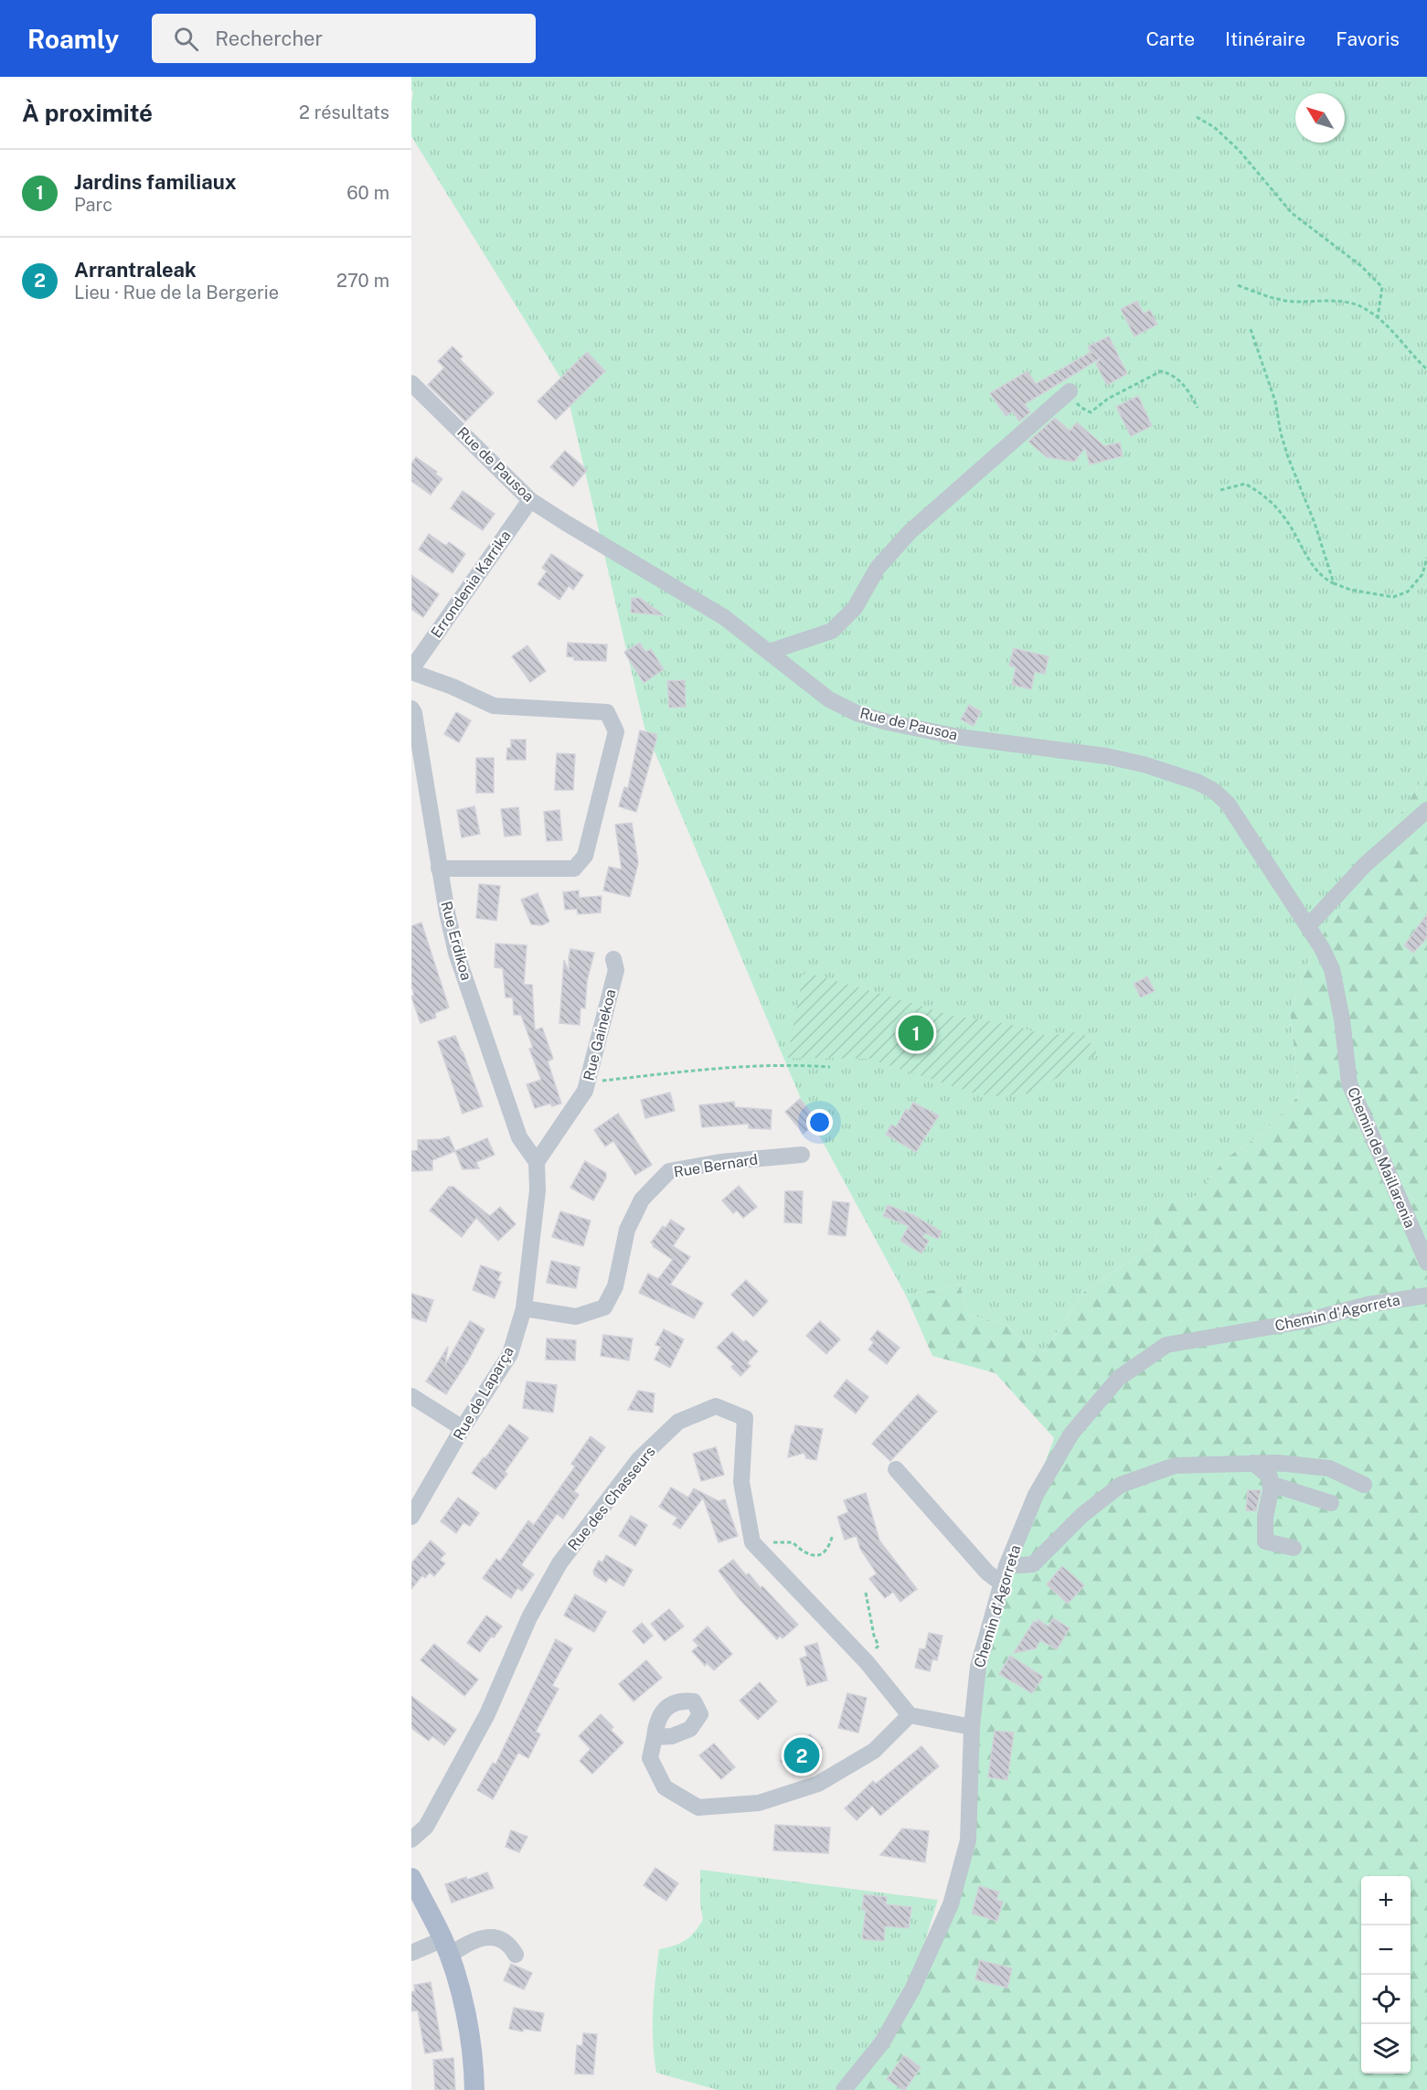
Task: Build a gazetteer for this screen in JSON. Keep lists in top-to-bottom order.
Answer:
{
  "streets": {
    "street": [
      "Rue de Pausoa",
      "Errondenia Karrika",
      "Rue Erdikoa",
      "Rue Gainekoa",
      "Chemin de Maillarenia",
      "Rue Bernard",
      "Chemin d'Agorreta",
      "Rue de Laparça",
      "Rue des Chasseurs"
    ]
  },
  "crossings": [
    ["Rue de Pausoa", "Errondenia Karrika"],
    ["Rue de Pausoa", "Chemin de Maillarenia"],
    ["Rue Erdikoa", "Rue Gainekoa"],
    ["Rue Erdikoa", "Rue de Laparça"],
    ["Rue Gainekoa", "Rue de Laparça"],
    ["Rue Bernard", "Rue de Laparça"]
  ],
  "north": "top left",
  "page": {
    "header": "Roamly",
    "search": "Rechercher",
    "nav": ["Carte", "Itinéraire", "Favoris"],
    "heading": ["À proximité", "2 résultats"],
    "list": [
      {
        "mark": "1",
        "name": "Jardins familiaux",
        "note": "Parc",
        "value": "60 m"
      },
      {
        "mark": "2",
        "name": "Arrantraleak",
        "note": "Lieu · Rue de la Bergerie",
        "value": "270 m"
      }
    ],
    "pins": ["1", "2"],
    "map_buttons": ["+", "−"]
  }
}
